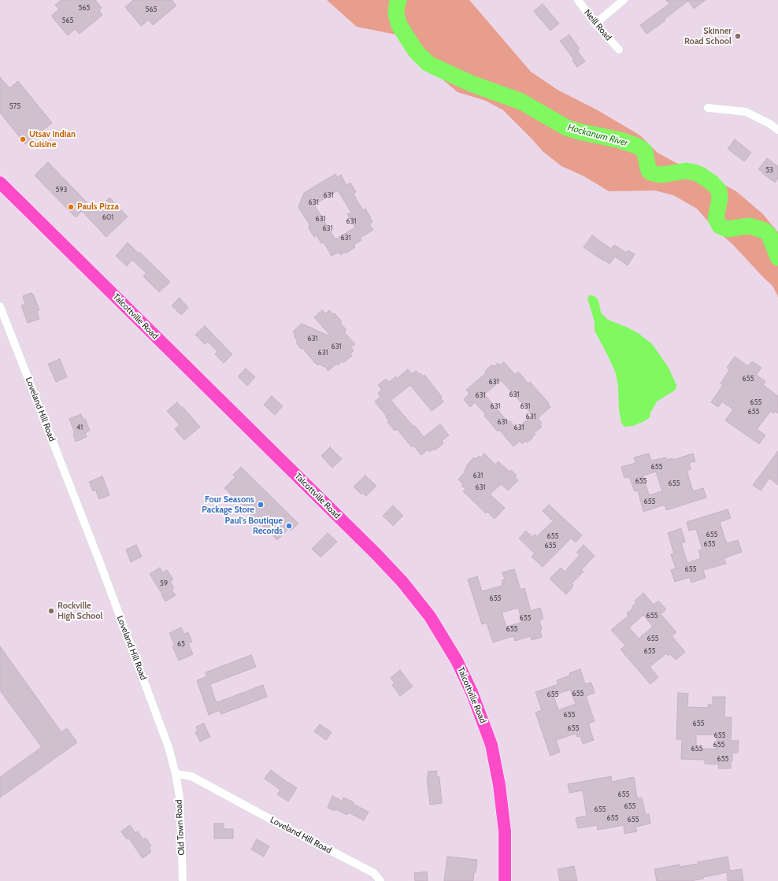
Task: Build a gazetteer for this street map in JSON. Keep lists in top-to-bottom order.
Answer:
{
  "streets": {
    "main road": ["Talcottville Road"],
    "street": ["Neill Road", "Loveland Hill Road", "Old Town Road"]
  },
  "crossings": [
    ["Loveland Hill Road", "Old Town Road"]
  ],
  "water": ["Hockanum River"],
  "places": [
    "Skinner Road School",
    "Utsav Indian Cuisine",
    "Pauls Pizza",
    "Four Seasons Package Store",
    "Paul's Boutique Records",
    "Rockville High School"
  ],
  "house_numbers": [
    "565",
    "565",
    "565",
    "575",
    "53",
    "593",
    "631",
    "631",
    "601",
    "631",
    "631",
    "631",
    "631",
    "631",
    "631",
    "631",
    "655",
    "631",
    "631",
    "631",
    "655",
    "631",
    "631",
    "655",
    "631",
    "631",
    "41",
    "631",
    "655",
    "631",
    "655",
    "655",
    "631",
    "655",
    "655",
    "655",
    "655",
    "655",
    "655",
    "59",
    "655",
    "655",
    "655",
    "655",
    "655",
    "65",
    "655",
    "655",
    "655",
    "655",
    "655",
    "655",
    "655",
    "655",
    "655",
    "655",
    "655",
    "655",
    "655",
    "655",
    "655"
  ]
}
